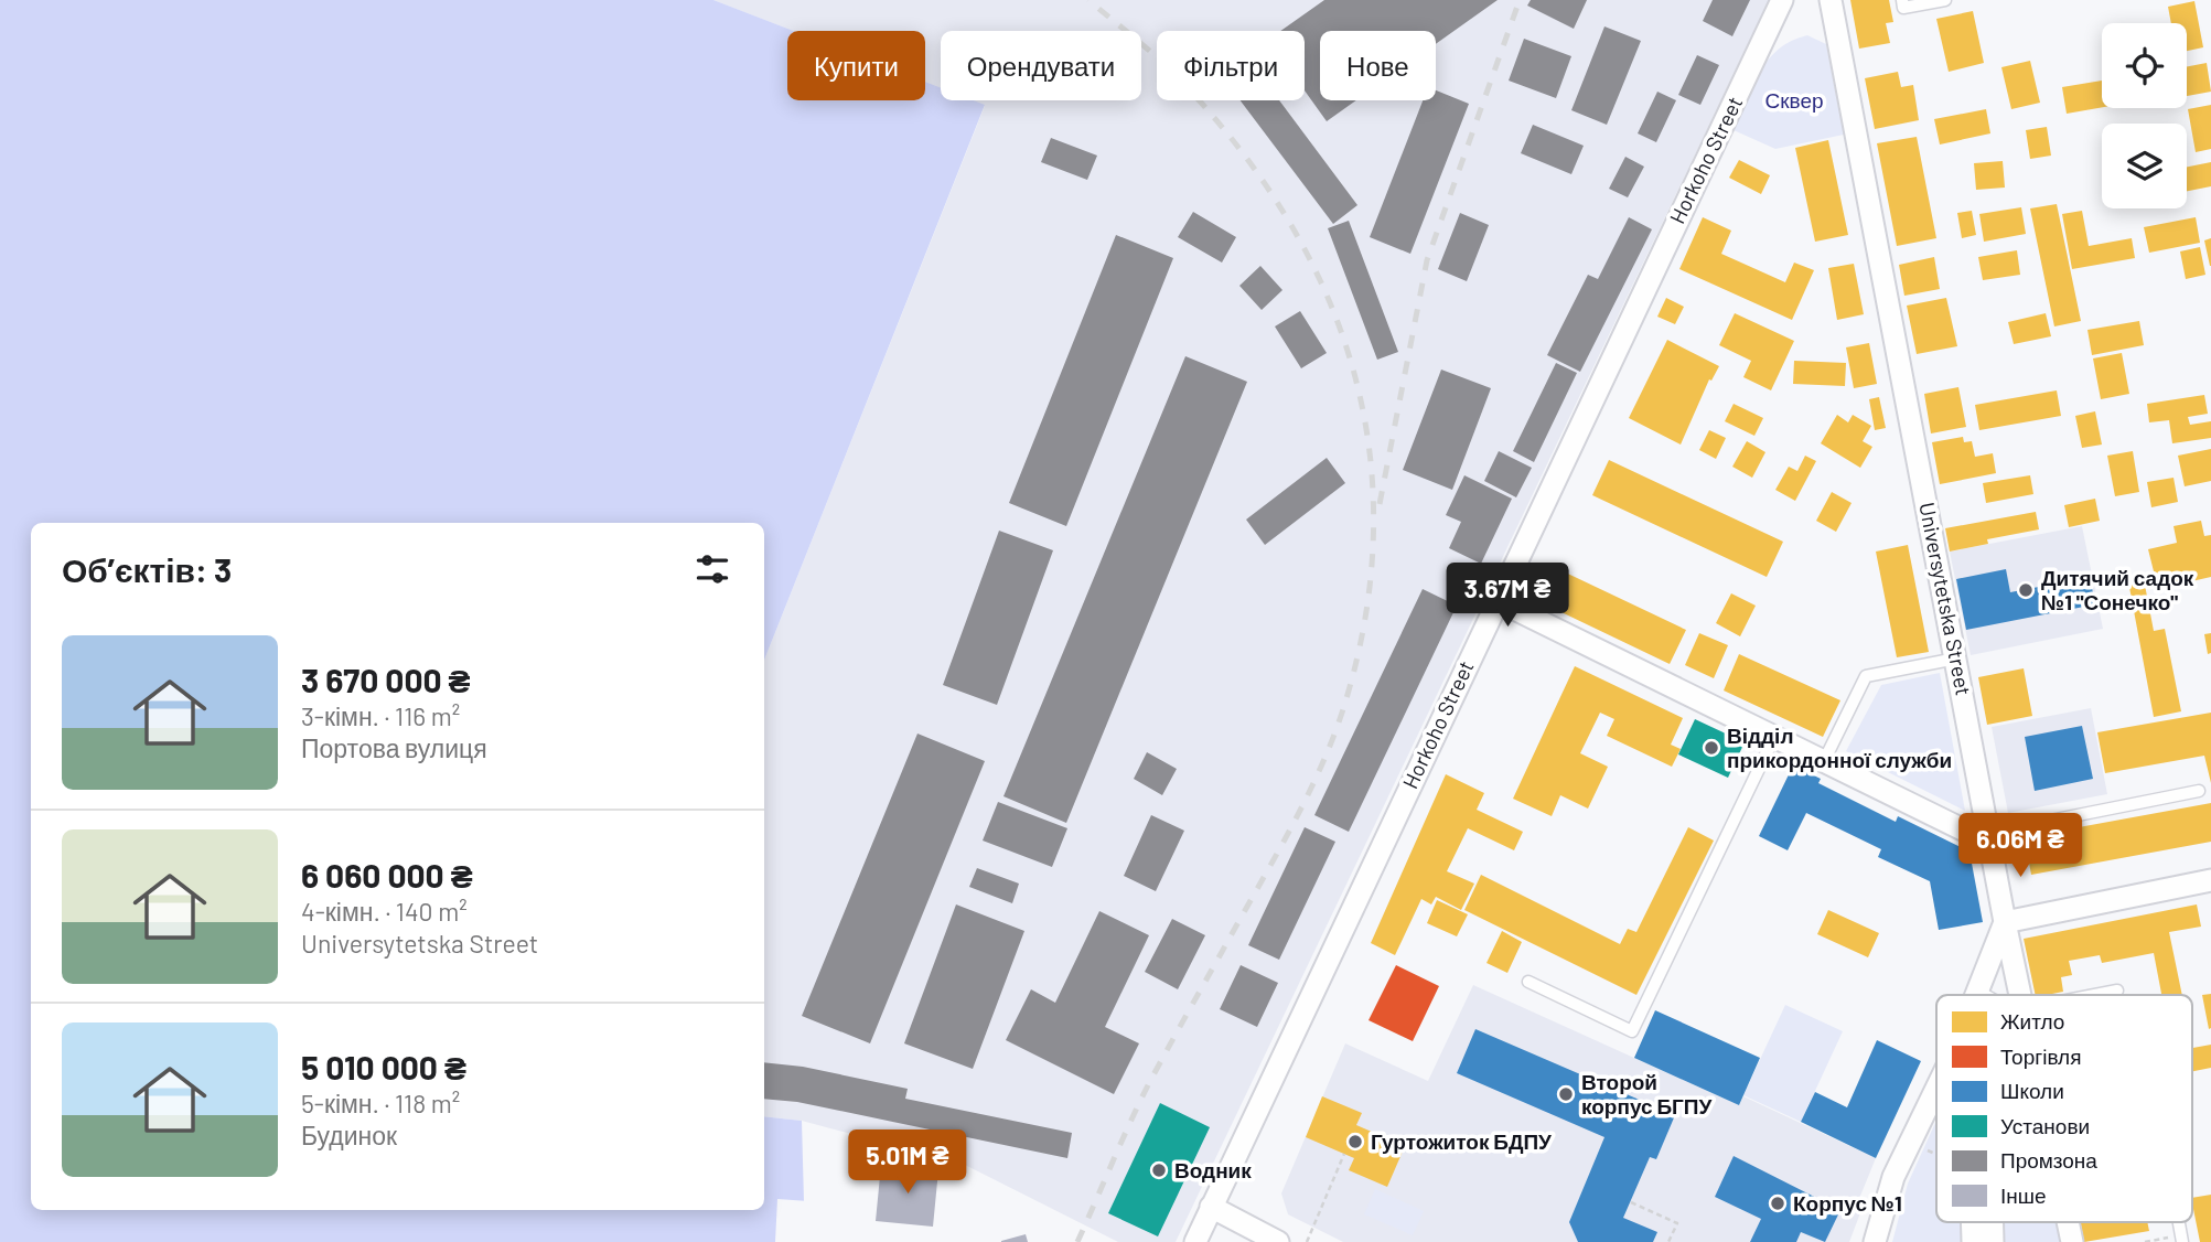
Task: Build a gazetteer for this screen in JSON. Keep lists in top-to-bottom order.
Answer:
{
  "streets": {
    "street": ["Horkoho Street", "Universytetska Street"]
  },
  "parks": ["Сквер"],
  "places": [
    "Дитячий садок №1 \"Сонечко\"",
    "Відділ прикордонної служби",
    "Второй корпус БГПУ",
    "Гуртожиток БДПУ",
    "Водник",
    "Корпус №1"
  ],
  "legend": [
    "Житло",
    "Торгівля",
    "Школи",
    "Установи",
    "Промзона",
    "Інше"
  ],
  "page": {
    "chip": [
      "Купити",
      "Орендувати",
      "Фільтри",
      "Нове"
    ],
    "heading": "Об’єктів: 3",
    "price": ["3.67M ₴", "6.06M ₴", "5.01M ₴"],
    "list": [
      {
        "name": "3 670 000 ₴",
        "note": "3-кімн. · 116 m² · Портова вулиця"
      },
      {
        "name": "6 060 000 ₴",
        "note": "4-кімн. · 140 m² · Universytetska Street"
      },
      {
        "name": "5 010 000 ₴",
        "note": "5-кімн. · 118 m² · Будинок"
      }
    ]
  }
}
